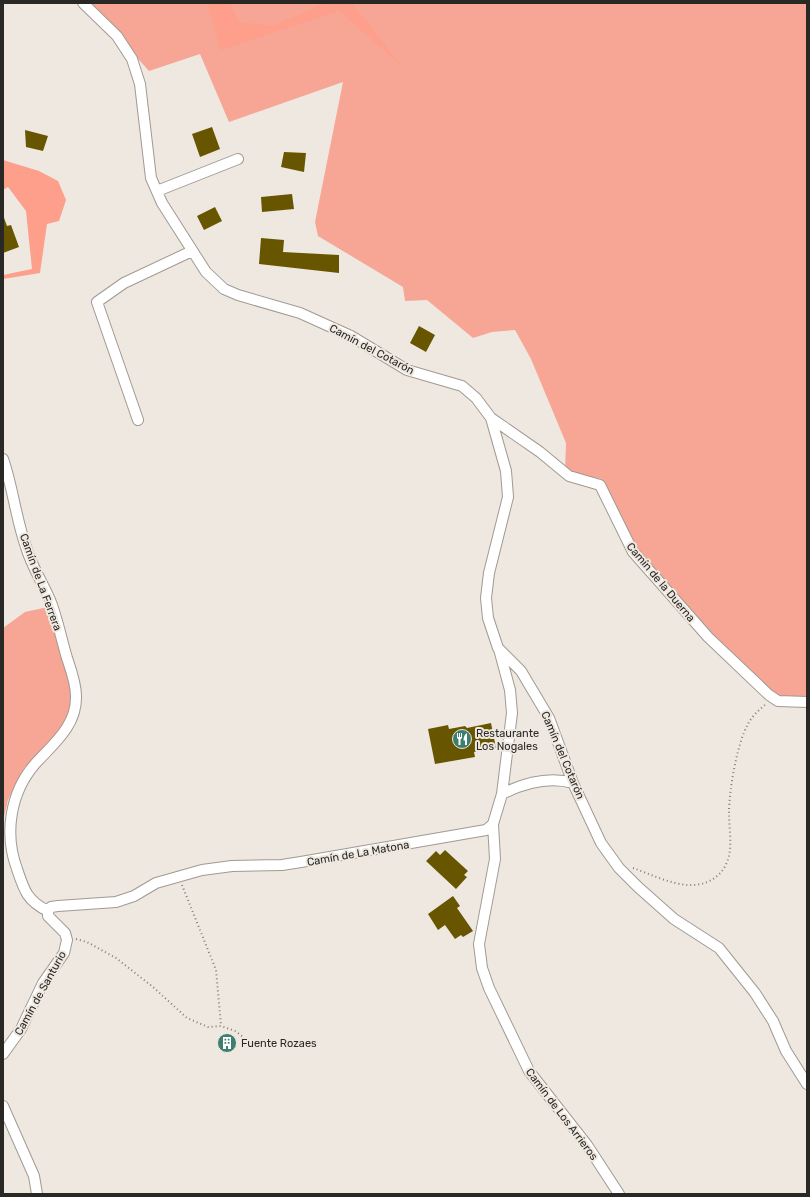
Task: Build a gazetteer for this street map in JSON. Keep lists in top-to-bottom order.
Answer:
{
  "streets": {
    "street": [
      "Camín del Cotarón",
      "Camín de La Ferrera",
      "Camín de la Duerna",
      "Camín de La Matona",
      "Camín de Santurio",
      "Camín de Los Arrieros"
    ]
  },
  "crossings": [
    ["Camín del Cotarón", "Camín de la Duerna"],
    ["Camín de La Ferrera", "Camín de La Matona"],
    ["Camín de La Ferrera", "Camín de Santurio"],
    ["Camín de La Matona", "Camín de Santurio"],
    ["Camín de La Matona", "Camín de Los Arrieros"]
  ],
  "places": {
    "restaurant": ["Restaurante Los Nogales"],
    "building": ["Fuente Rozaes"]
  }
}
